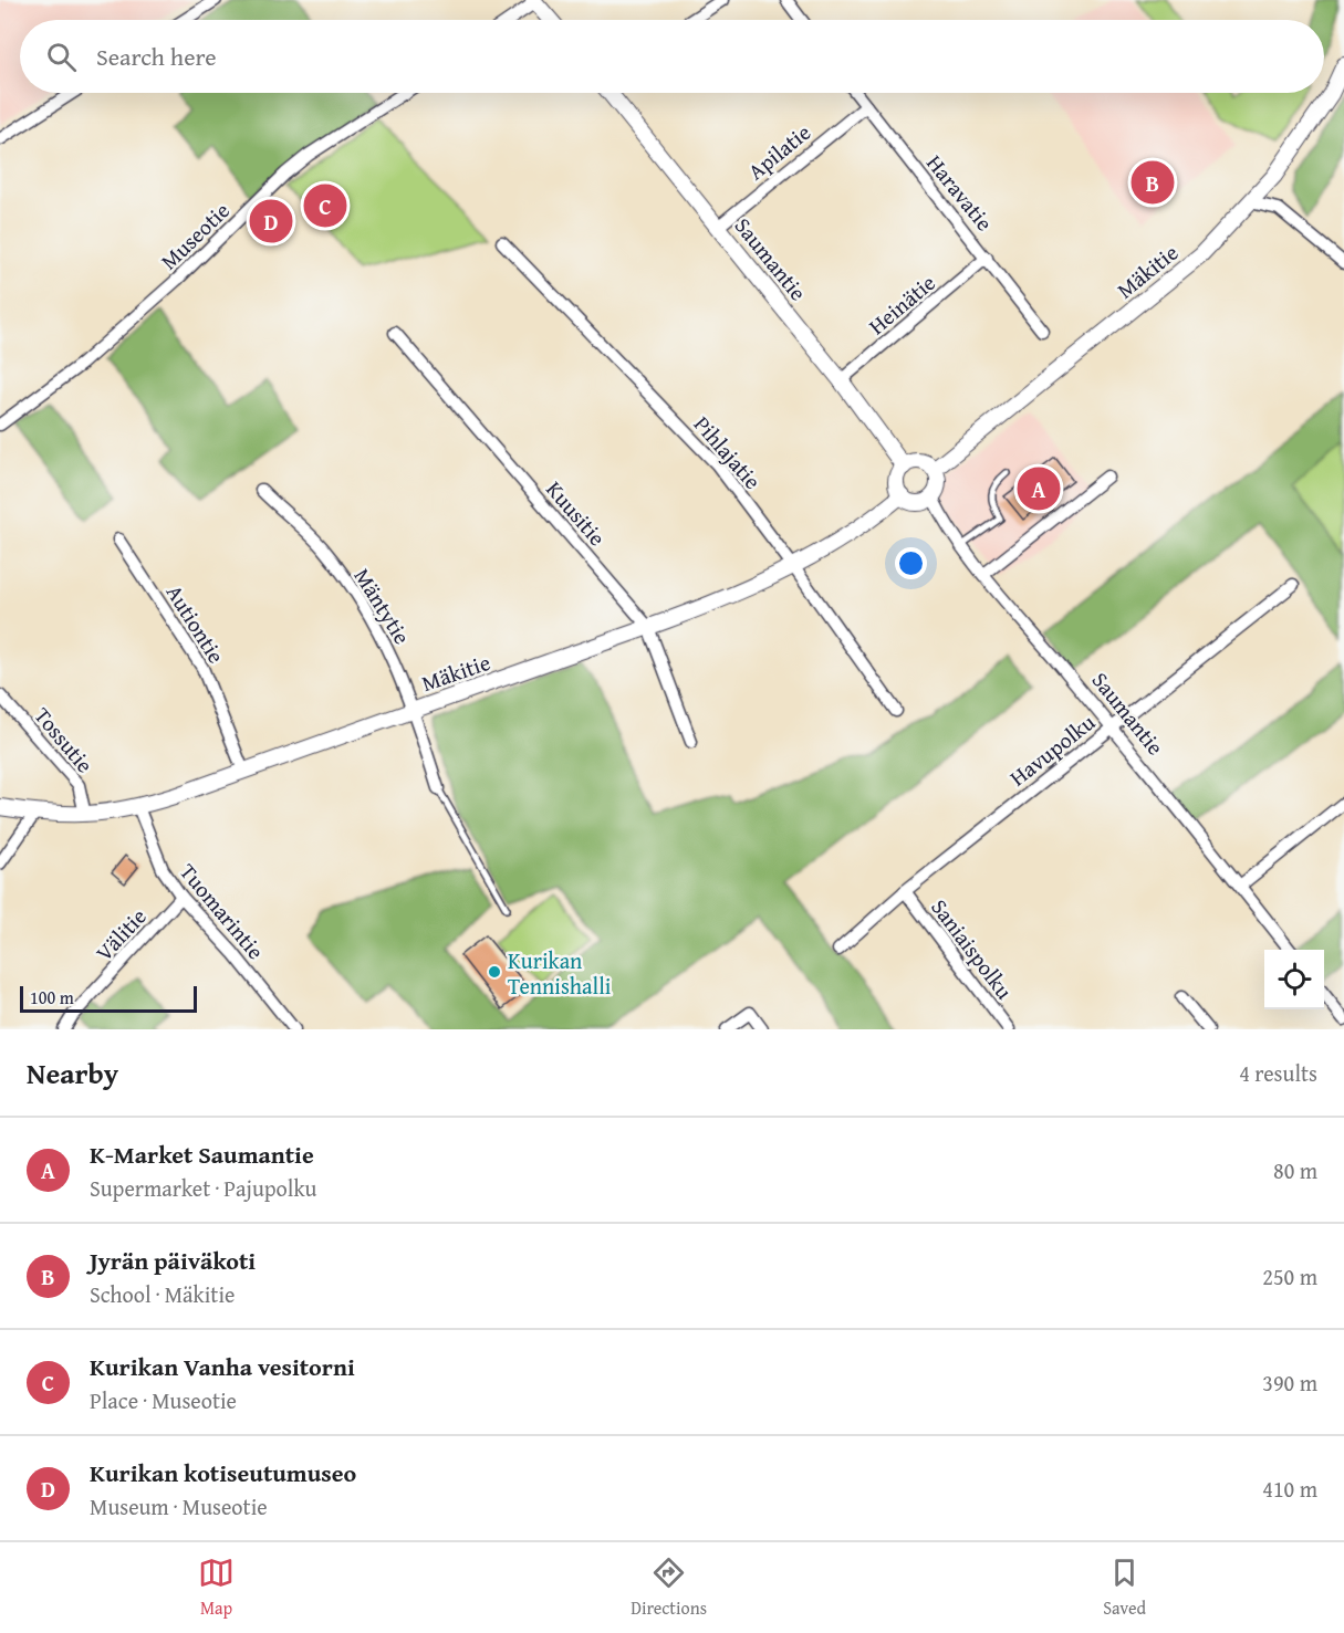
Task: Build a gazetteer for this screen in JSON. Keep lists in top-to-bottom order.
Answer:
{
  "streets": {
    "street": [
      "Apilatie",
      "Haravatie",
      "Museotie",
      "Saumantie",
      "Mäkitie",
      "Heinätie",
      "Pihlajatie",
      "Kuusitie",
      "Mäntytie",
      "Autiontie",
      "Tossutie",
      "Havupolku",
      "Tuomarintie",
      "Välitie",
      "Saniaispolku"
    ]
  },
  "crossings": [
    ["Apilatie", "Haravatie"],
    ["Apilatie", "Saumantie"],
    ["Haravatie", "Heinätie"],
    ["Saumantie", "Mäkitie"],
    ["Saumantie", "Heinätie"],
    ["Saumantie", "Havupolku"],
    ["Mäkitie", "Pihlajatie"],
    ["Mäkitie", "Kuusitie"],
    ["Mäkitie", "Mäntytie"],
    ["Mäkitie", "Autiontie"],
    ["Mäkitie", "Tossutie"],
    ["Mäkitie", "Tuomarintie"],
    ["Havupolku", "Saniaispolku"],
    ["Tuomarintie", "Välitie"]
  ],
  "places": ["Kurikan Tennishalli"],
  "scale_bar": "100 m",
  "page": {
    "search": "Search here",
    "pins": [
      "B",
      "C",
      "D",
      "A"
    ],
    "scale": "100 m",
    "heading": ["Nearby", "4 results"],
    "list": [
      {
        "mark": "A",
        "name": "K-Market Saumantie",
        "note": "Supermarket · Pajupolku",
        "value": "80 m"
      },
      {
        "mark": "B",
        "name": "Jyrän päiväkoti",
        "note": "School · Mäkitie",
        "value": "250 m"
      },
      {
        "mark": "C",
        "name": "Kurikan Vanha vesitorni",
        "note": "Place · Museotie",
        "value": "390 m"
      },
      {
        "mark": "D",
        "name": "Kurikan kotiseutumuseo",
        "note": "Museum · Museotie",
        "value": "410 m"
      }
    ],
    "nav": ["Map", "Directions", "Saved"]
  }
}
